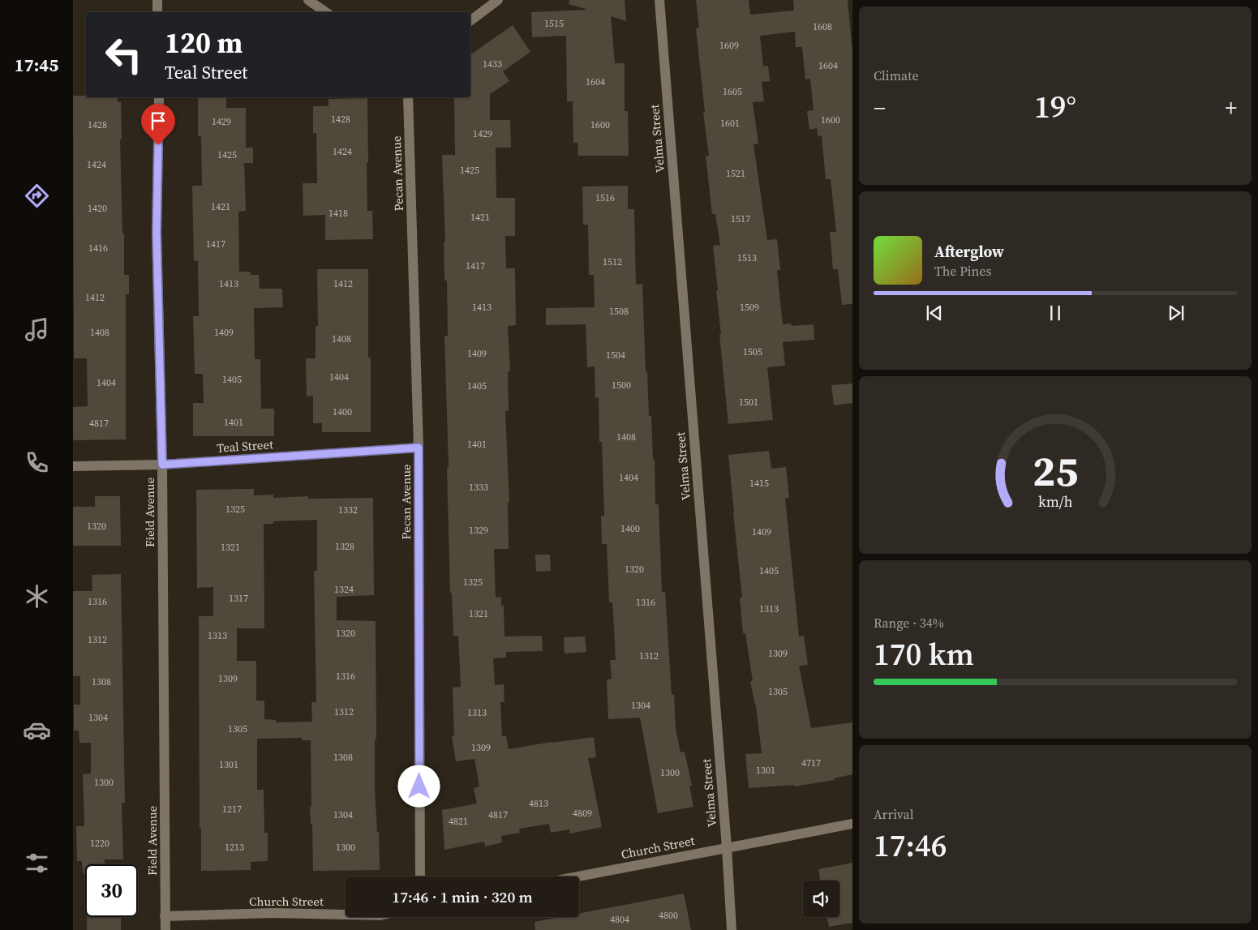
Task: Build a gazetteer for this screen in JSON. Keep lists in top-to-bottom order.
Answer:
{
  "streets": {
    "street": [
      "Velma Street",
      "Pecan Avenue",
      "Teal Street",
      "Field Avenue",
      "Church Street"
    ]
  },
  "crossings": [
    ["Velma Street", "Church Street"],
    ["Pecan Avenue", "Teal Street"],
    ["Teal Street", "Field Avenue"],
    ["Field Avenue", "Church Street"]
  ],
  "house_numbers": [
    "1515",
    "1608",
    "1609",
    "1433",
    "1604",
    "1604",
    "1605",
    "1428",
    "1600",
    "1429",
    "1601",
    "1428",
    "1600",
    "1429",
    "1424",
    "1425",
    "1424",
    "1425",
    "1521",
    "1516",
    "1421",
    "1420",
    "1418",
    "1421",
    "1517",
    "1417",
    "1416",
    "1513",
    "1512",
    "1417",
    "1413",
    "1412",
    "1412",
    "1413",
    "1509",
    "1508",
    "1408",
    "1409",
    "1408",
    "1505",
    "1409",
    "1504",
    "1404",
    "1405",
    "1404",
    "1500",
    "1405",
    "1501",
    "1400",
    "1401",
    "4817",
    "1408",
    "1401",
    "1404",
    "1415",
    "1333",
    "1325",
    "1332",
    "1320",
    "1400",
    "1329",
    "1409",
    "1328",
    "1321",
    "1320",
    "1405",
    "1325",
    "1324",
    "1317",
    "1316",
    "1316",
    "1313",
    "1321",
    "1320",
    "1313",
    "1312",
    "1309",
    "1312",
    "1316",
    "1309",
    "1308",
    "1305",
    "1304",
    "1312",
    "1313",
    "1304",
    "1305",
    "1309",
    "1308",
    "4717",
    "1301",
    "1301",
    "1300",
    "1300",
    "4813",
    "1217",
    "4809",
    "1304",
    "4817",
    "4821",
    "1220",
    "1213",
    "1300",
    "4800",
    "4804"
  ],
  "page": {
    "tabs": "17:45",
    "tile": [
      "Climate",
      ["Range · 34%", "170 km"],
      ["Arrival", "17:46"]
    ],
    "turn": ["120 m", "Teal Street"],
    "heat": ["−", "19°", "+"],
    "song": ["Afterglow", "The Pines"],
    "limit": "30",
    "trip": "17:46 · 1 min · 320 m",
    "gauge": ["25", "km/h"]
  }
}
